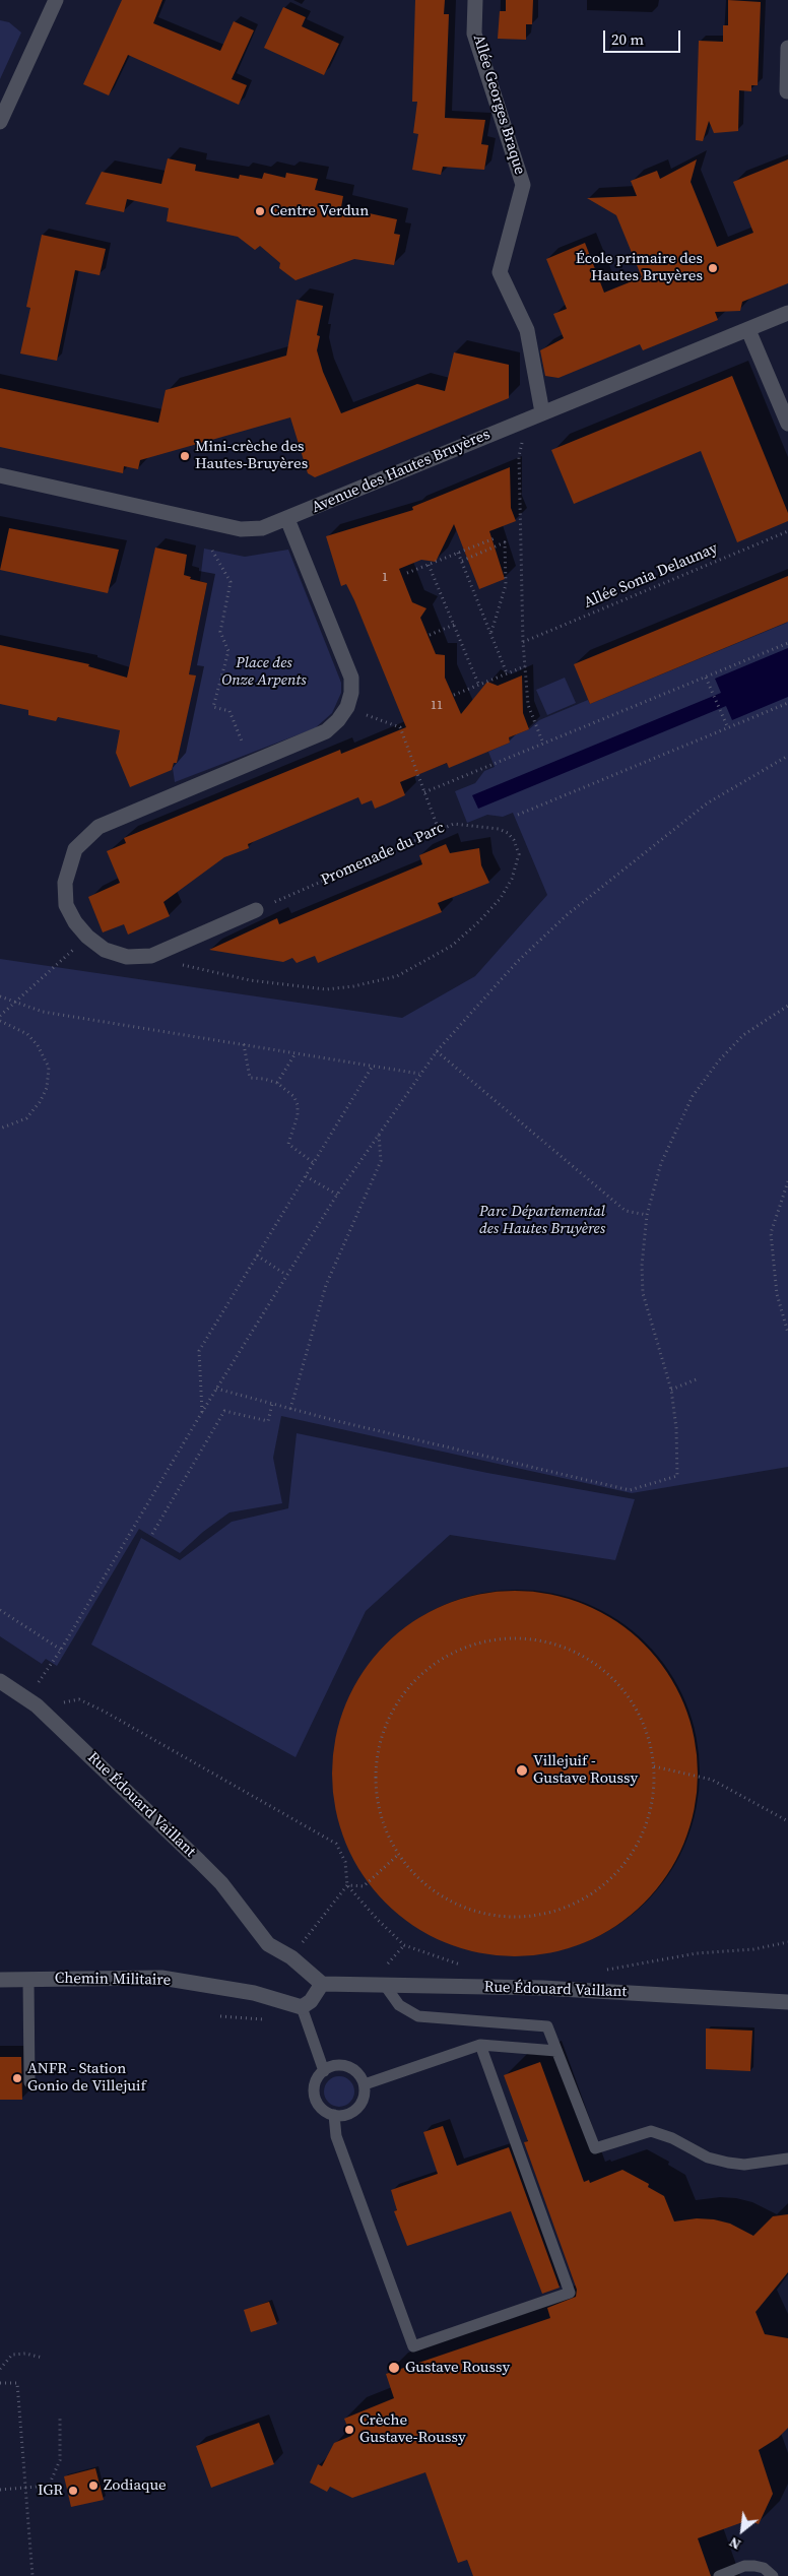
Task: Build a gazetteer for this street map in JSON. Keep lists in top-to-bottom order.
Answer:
{
  "streets": {
    "street": [
      "Allée Georges Braque",
      "Avenue des Hautes Bruyères",
      "Rue Édouard Vaillant",
      "Chemin Militaire"
    ],
    "path": ["Allée Sonia Delaunay", "Promenade du Parc"]
  },
  "crossings": [
    ["Allée Georges Braque", "Avenue des Hautes Bruyères"]
  ],
  "parks": ["Place des Onze Arpents", "Parc Départemental des Hautes Bruyères"],
  "places": [
    "Centre Verdun",
    "École primaire des Hautes Bruyères",
    "Mini-crèche des Hautes-Bruyères",
    "Villejuif - Gustave Roussy",
    "ANFR - Station Gonio de Villejuif",
    "Gustave Roussy",
    "Crèche Gustave-Roussy",
    "Zodiaque",
    "IGR"
  ],
  "house_numbers": ["1", "11"],
  "scale_bar": "20 m",
  "north": "bottom left"
}
